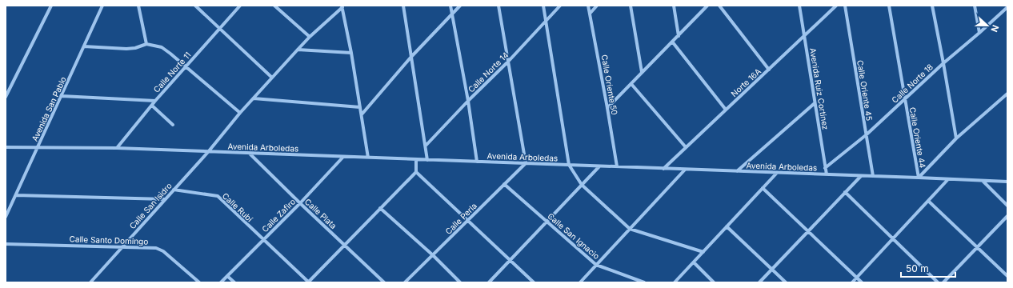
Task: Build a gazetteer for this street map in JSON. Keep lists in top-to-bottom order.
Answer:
{
  "streets": {
    "street": [
      "Calle Norte 11",
      "Calle Norte 14",
      "Norte 16A",
      "Calle Norte 18",
      "Calle Oriente 50",
      "Avenida Ruiz Cortinez",
      "Calle Oriente 45",
      "Avenida San Pablo",
      "Calle Oriente 44",
      "Avenida Arboledas",
      "Calle San Isidro",
      "Calle Rubí",
      "Calle Plata",
      "Calle Zafiro",
      "Calle Perla",
      "Calle San Ignacio",
      "Calle Santo Domingo"
    ]
  },
  "crossings": [
    ["Calle Norte 11", "Avenida Arboledas"],
    ["Norte 16A", "Avenida Ruiz Cortinez"],
    ["Norte 16A", "Avenida Arboledas"],
    ["Calle Norte 18", "Avenida Ruiz Cortinez"],
    ["Calle Norte 18", "Calle Oriente 45"],
    ["Calle Norte 18", "Calle Oriente 44"],
    ["Calle Oriente 50", "Avenida Arboledas"],
    ["Avenida Ruiz Cortinez", "Avenida Arboledas"],
    ["Calle Oriente 45", "Avenida Arboledas"],
    ["Avenida San Pablo", "Avenida Arboledas"],
    ["Calle Oriente 44", "Avenida Arboledas"],
    ["Avenida Arboledas", "Calle San Isidro"],
    ["Avenida Arboledas", "Calle Plata"],
    ["Avenida Arboledas", "Calle Zafiro"],
    ["Avenida Arboledas", "Calle Perla"],
    ["Calle San Isidro", "Calle Rubí"],
    ["Calle San Isidro", "Calle Santo Domingo"],
    ["Calle Rubí", "Calle Zafiro"],
    ["Calle Plata", "Calle Zafiro"],
    ["Calle Perla", "Calle San Ignacio"]
  ],
  "scale_bar": "50 m",
  "north": "right"
}
